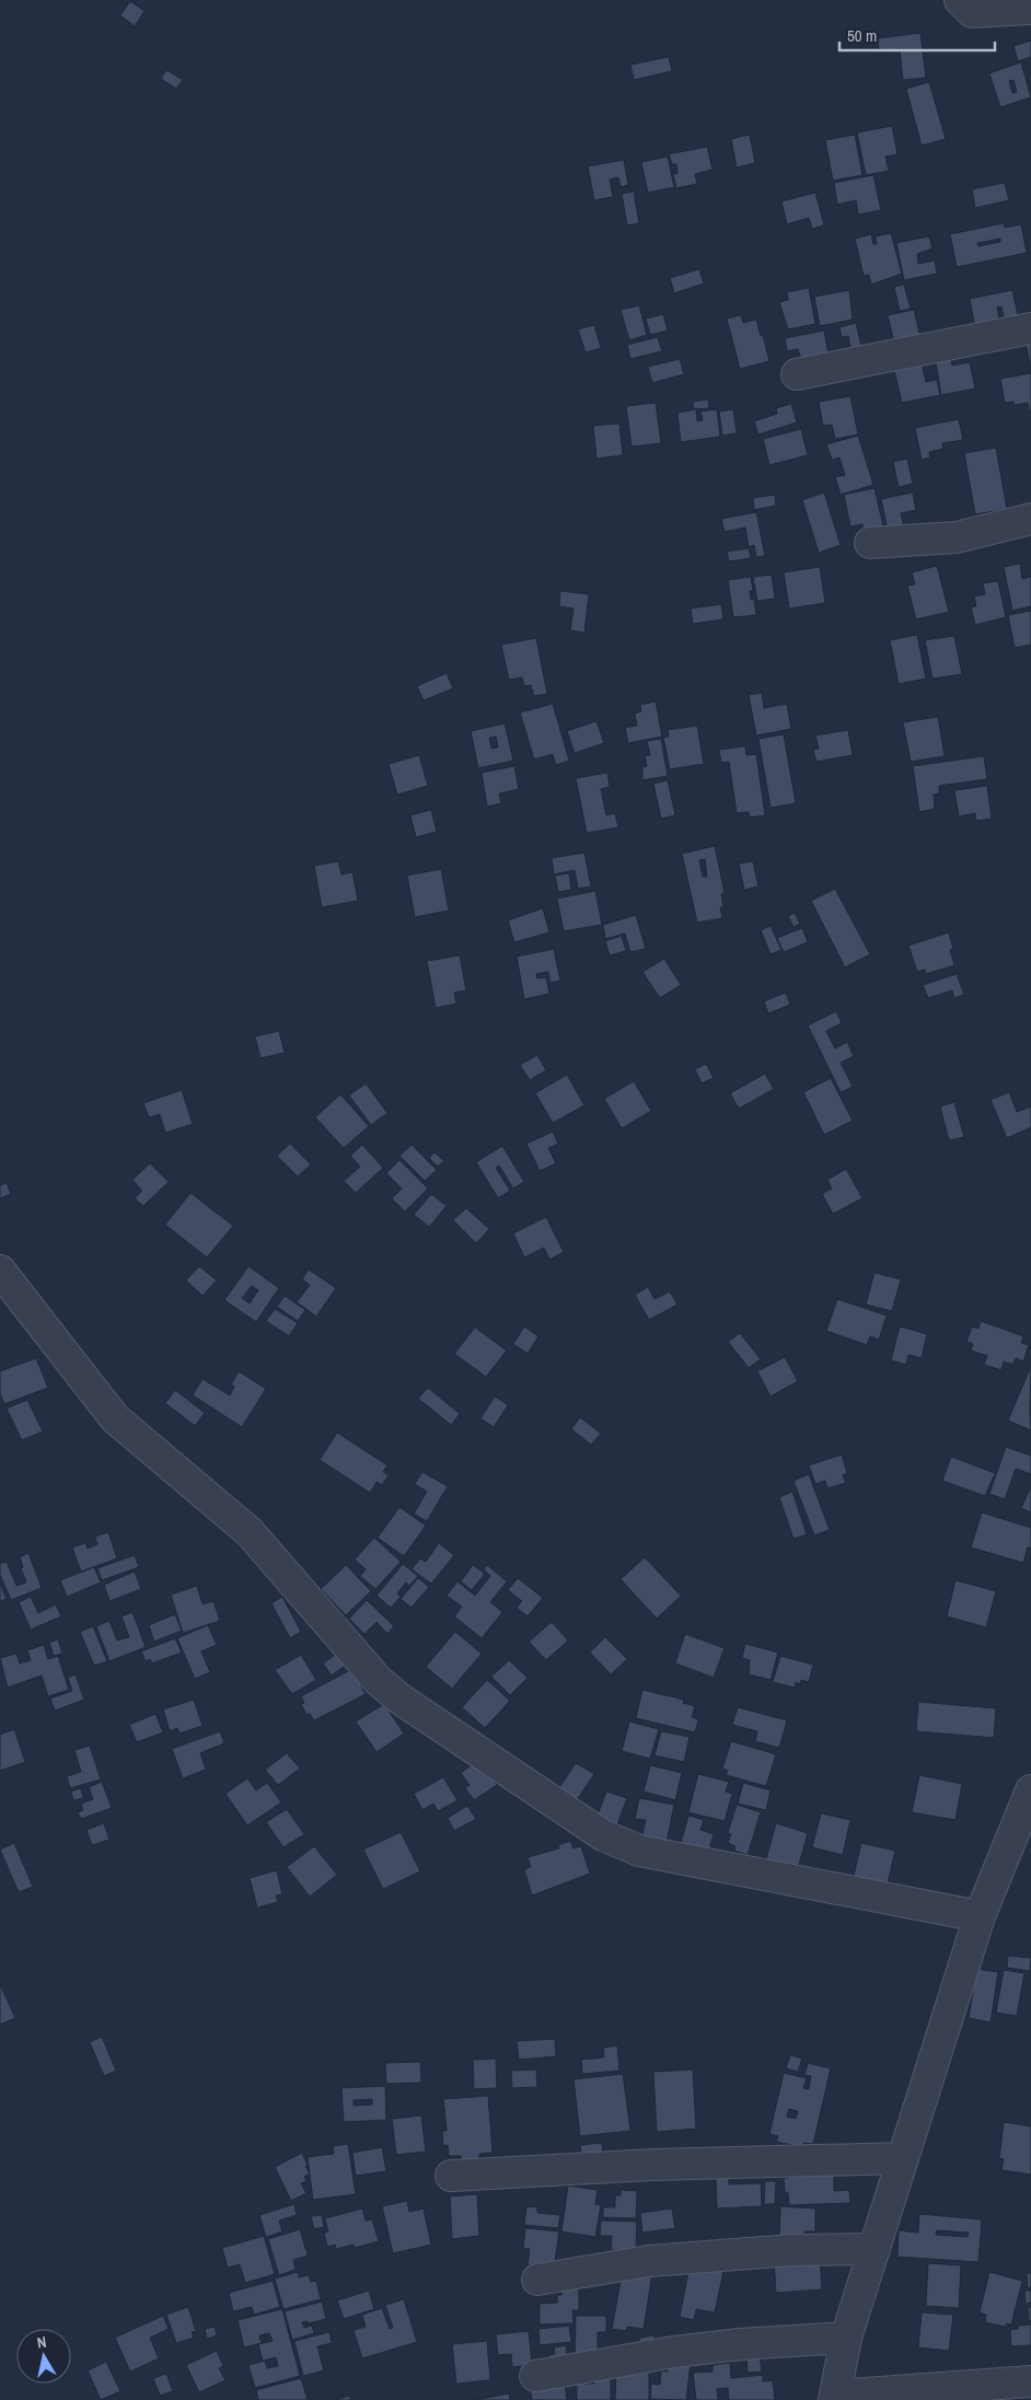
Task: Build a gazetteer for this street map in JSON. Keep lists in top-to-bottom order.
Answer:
{
  "scale_bar": "50 m",
  "north": "top"
}
